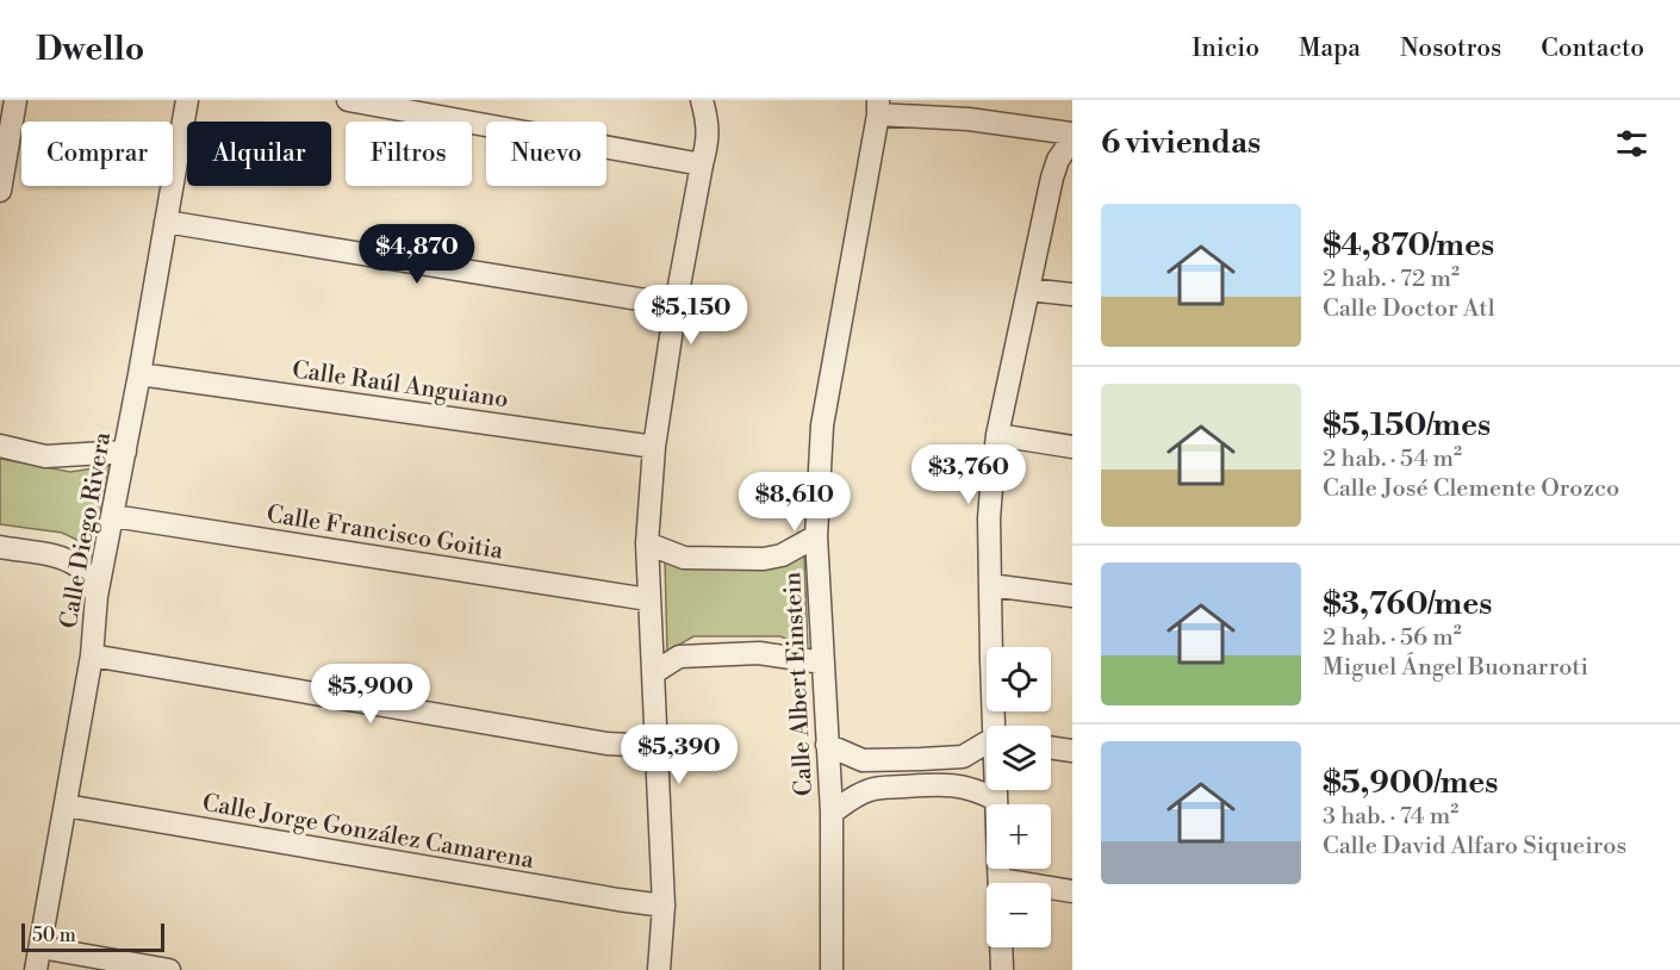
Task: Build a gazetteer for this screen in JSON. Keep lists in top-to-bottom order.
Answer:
{
  "streets": {
    "street": [
      "Calle Raúl Anguiano",
      "Calle Diego Rivera",
      "Calle Francisco Goitia",
      "Calle Albert Einstein",
      "Calle Jorge González Camarena"
    ]
  },
  "crossings": [
    ["Calle Raúl Anguiano", "Calle Diego Rivera"],
    ["Calle Diego Rivera", "Calle Francisco Goitia"],
    ["Calle Diego Rivera", "Calle Jorge González Camarena"]
  ],
  "scale_bar": "50 m",
  "page": {
    "header": "Dwello",
    "nav": [
      "Inicio",
      "Mapa",
      "Nosotros",
      "Contacto"
    ],
    "heading": "6 viviendas",
    "chip": [
      "Comprar",
      "Alquilar",
      "Filtros",
      "Nuevo"
    ],
    "list": [
      {
        "name": "$4,870/mes",
        "note": "2 hab. · 72 m² · Calle Doctor Atl"
      },
      {
        "name": "$5,150/mes",
        "note": "2 hab. · 54 m² · Calle José Clemente Orozco"
      },
      {
        "name": "$3,760/mes",
        "note": "2 hab. · 56 m² · Miguel Ángel Buonarroti"
      },
      {
        "name": "$5,900/mes",
        "note": "3 hab. · 74 m² · Calle David Alfaro Siqueiros"
      }
    ],
    "price": [
      "$4,870",
      "$5,150",
      "$3,760",
      "$8,610",
      "$5,900",
      "$5,390"
    ],
    "map_buttons": ["+", "−"],
    "scale": "50 m"
  }
}
